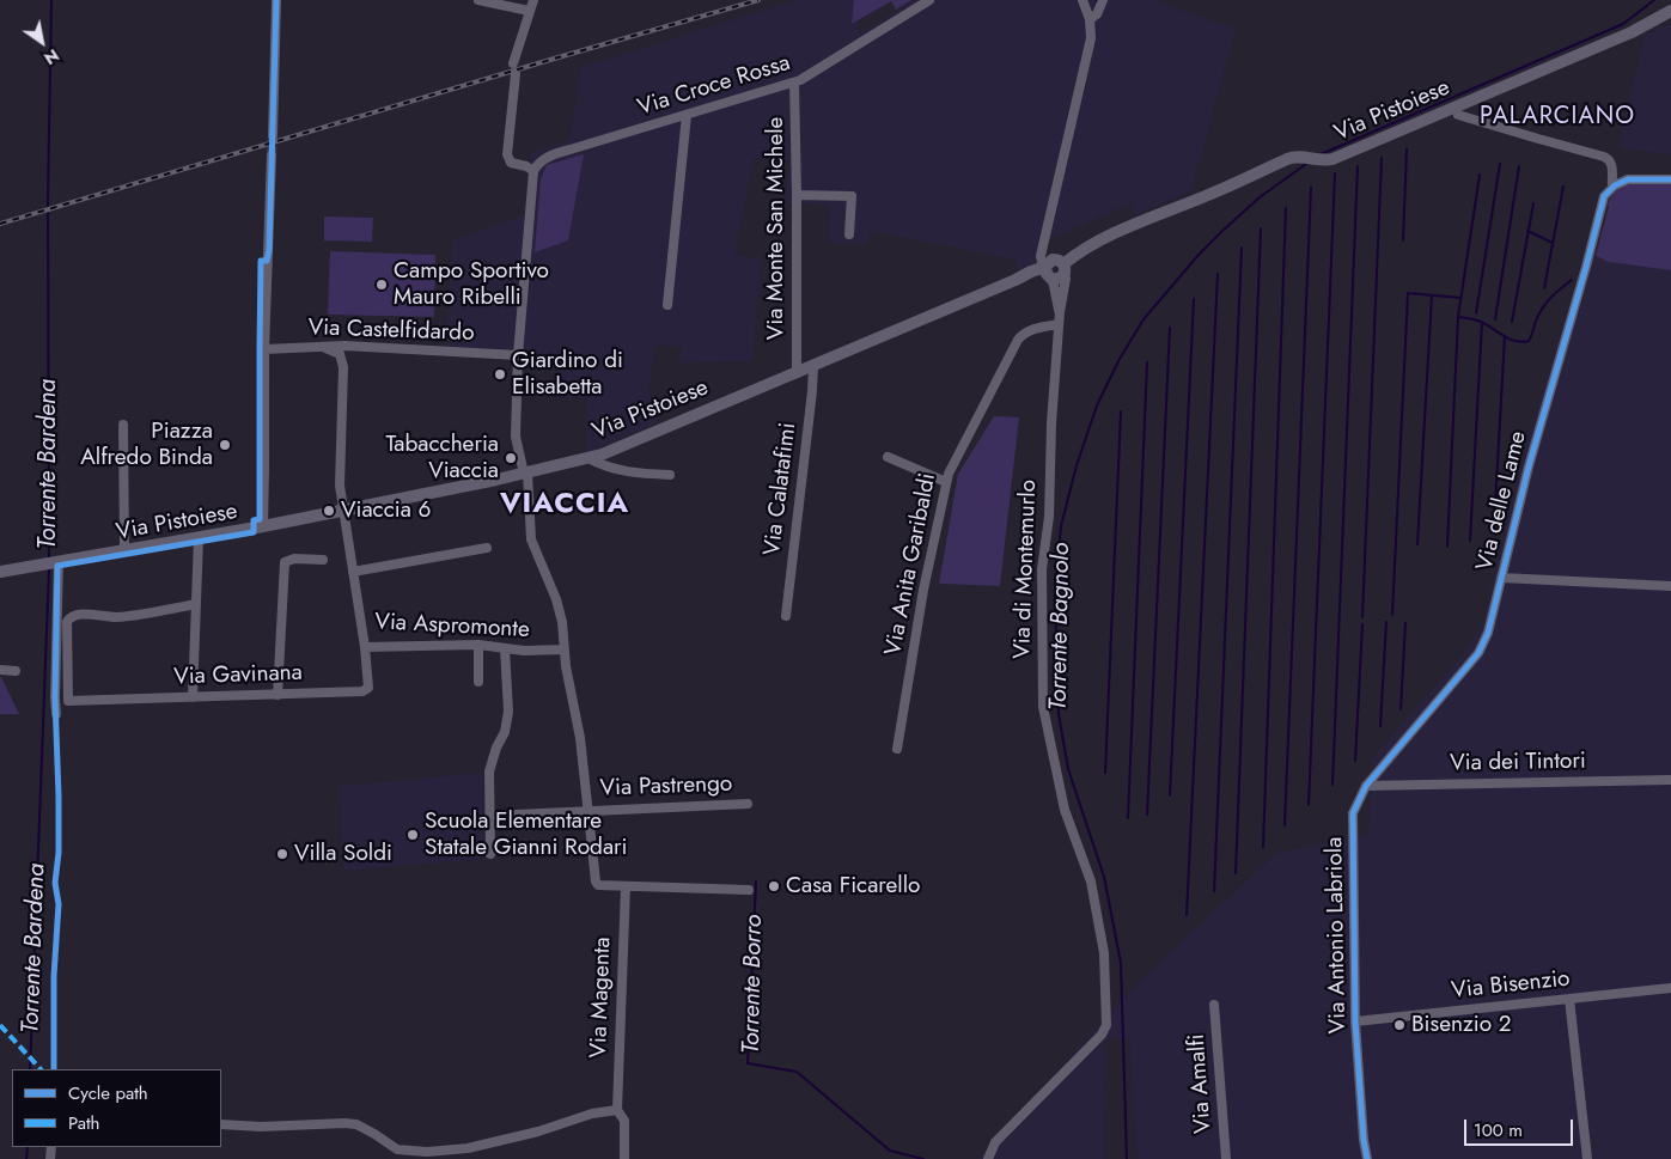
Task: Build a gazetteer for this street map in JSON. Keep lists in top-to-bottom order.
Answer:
{
  "streets": {
    "main road": ["Via Pistoiese"],
    "street": [
      "Via Croce Rossa",
      "Via Monte San Michele",
      "Via Castelfidardo",
      "Via Calatafimi",
      "Via delle Lame",
      "Via Anita Garibaldi",
      "Via di Montemurlo",
      "Via Aspromonte",
      "Via Gavinana",
      "Via dei Tintori",
      "Via Pastrengo",
      "Via Antonio Labriola",
      "Via Bisenzio",
      "Via Magenta",
      "Via Amalfi"
    ]
  },
  "crossings": [
    ["Via Croce Rossa", "Via Monte San Michele"],
    ["Via Pistoiese", "Via Monte San Michele"],
    ["Via Pistoiese", "Via Calatafimi"],
    ["Via Pistoiese", "Via di Montemurlo"],
    ["Via Pistoiese", "Via Aspromonte"],
    ["Via delle Lame", "Via dei Tintori"],
    ["Via delle Lame", "Via Antonio Labriola"],
    ["Via Anita Garibaldi", "Via di Montemurlo"],
    ["Via Aspromonte", "Via Gavinana"],
    ["Via dei Tintori", "Via Antonio Labriola"],
    ["Via Antonio Labriola", "Via Bisenzio"]
  ],
  "districts": ["PALARCIANO", "VIACCIA"],
  "water": ["Torrente Bardena", "Torrente Bagnolo", "Torrente Borro"],
  "places": [
    "Campo Sportivo Mauro Ribelli",
    "Giardino di Elisabetta",
    "Piazza Alfredo Binda",
    "Tabaccheria Viaccia",
    "Viaccia 6",
    "Scuola Elementare Statale Gianni Rodari",
    "Villa Soldi",
    "Casa Ficarello",
    "Bisenzio 2"
  ],
  "legend": ["Cycle path", "Path"],
  "scale_bar": "100 m",
  "north": "bottom right"
}
